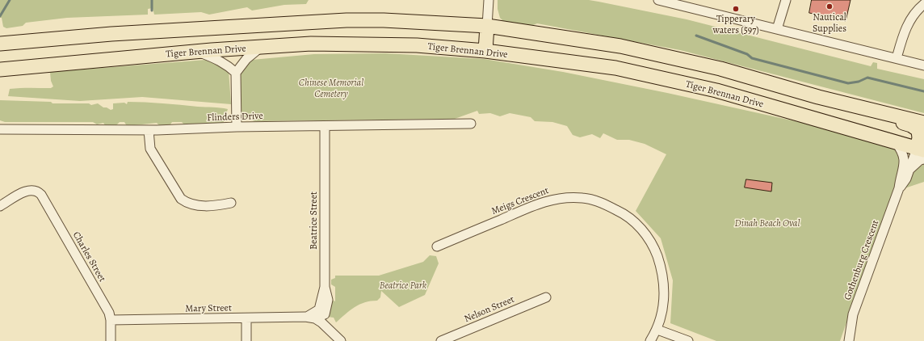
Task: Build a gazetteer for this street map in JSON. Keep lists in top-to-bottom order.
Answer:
{
  "streets": {
    "main road": ["Tiger Brennan Drive"],
    "street": [
      "Flinders Drive",
      "Meigs Crescent",
      "Beatrice Street",
      "Charles Street",
      "Gothenburg Crescent",
      "Mary Street",
      "Nelson Street"
    ]
  },
  "crossings": [
    ["Tiger Brennan Drive", "Gothenburg Crescent"],
    ["Flinders Drive", "Beatrice Street"],
    ["Beatrice Street", "Mary Street"],
    ["Charles Street", "Mary Street"]
  ],
  "parks": ["Chinese Memorial Cemetery", "Dinah Beach Oval", "Beatrice Park"],
  "places": ["Nautical Supplies", "Tipperary waters (597)"]
}
